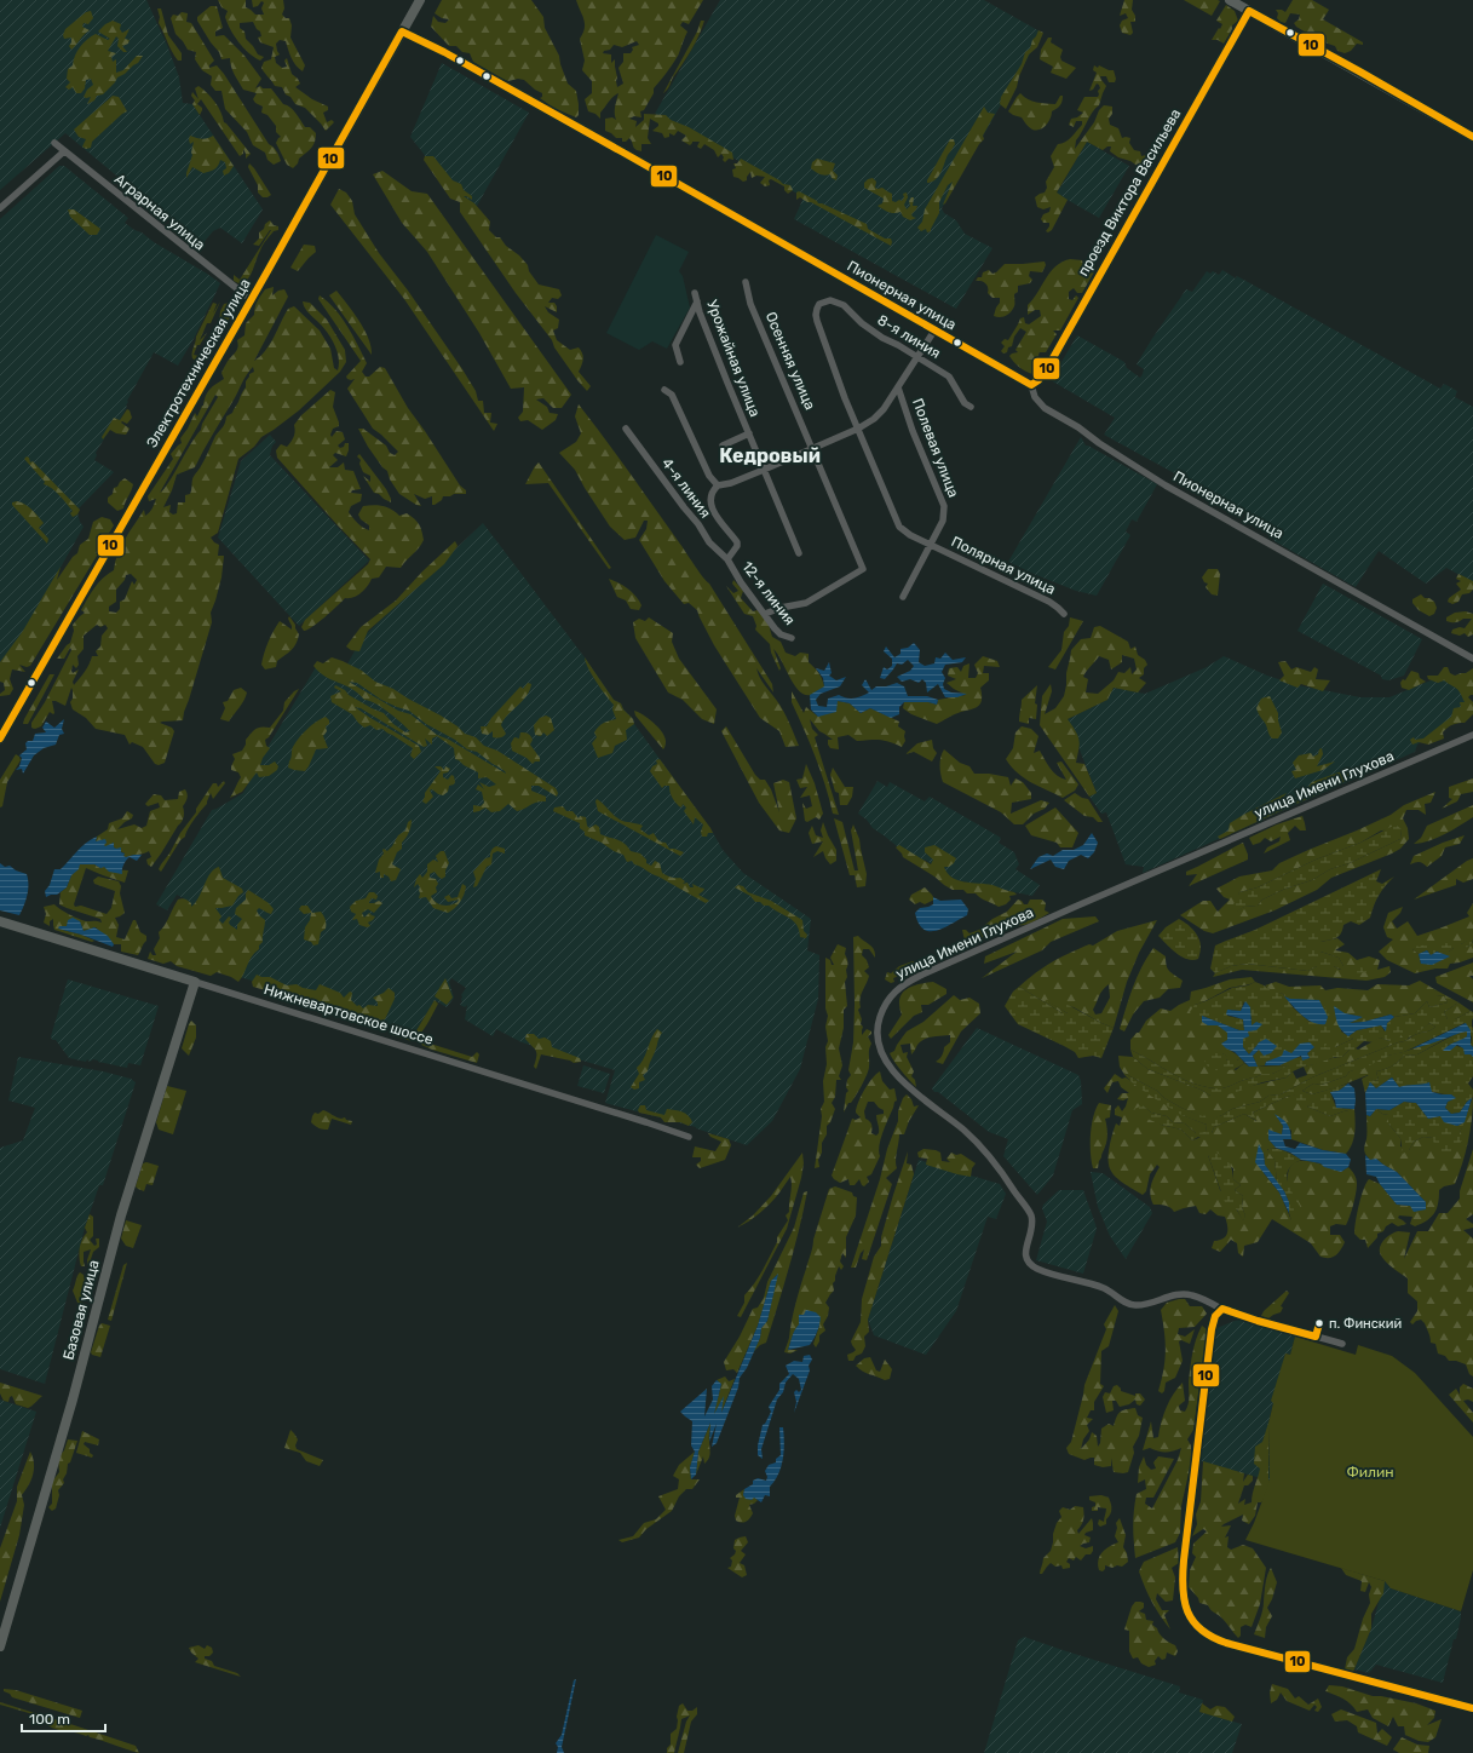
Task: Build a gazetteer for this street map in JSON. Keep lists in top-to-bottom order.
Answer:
{
  "streets": {
    "street": [
      "проезд Виктора Васильева",
      "Аграрная улица",
      "Пионерная улица",
      "8-я линия",
      "Урожайная улица",
      "Осенняя улица",
      "Электротехническая улица",
      "Полевая улица",
      "4-я линия",
      "Полярная улица",
      "12-я линия",
      "улица Имени Глухова",
      "Нижневартовское шоссе",
      "Базовая улица"
    ]
  },
  "crossings": [
    ["проезд Виктора Васильева", "Пионерная улица"],
    ["Аграрная улица", "Электротехническая улица"],
    ["Пионерная улица", "Электротехническая улица"],
    ["Пионерная улица", "Полевая улица"],
    ["8-я линия", "Полевая улица"],
    ["8-я линия", "Полярная улица"],
    ["Осенняя улица", "Полевая улица"],
    ["Осенняя улица", "12-я линия"],
    ["Полевая улица", "Полярная улица"],
    ["4-я линия", "12-я линия"],
    ["Нижневартовское шоссе", "Базовая улица"]
  ],
  "districts": ["Кедровый"],
  "parks": ["Филин"],
  "places": ["п. Финский"],
  "lines": ["transit line 10"],
  "scale_bar": "100 m"
}
